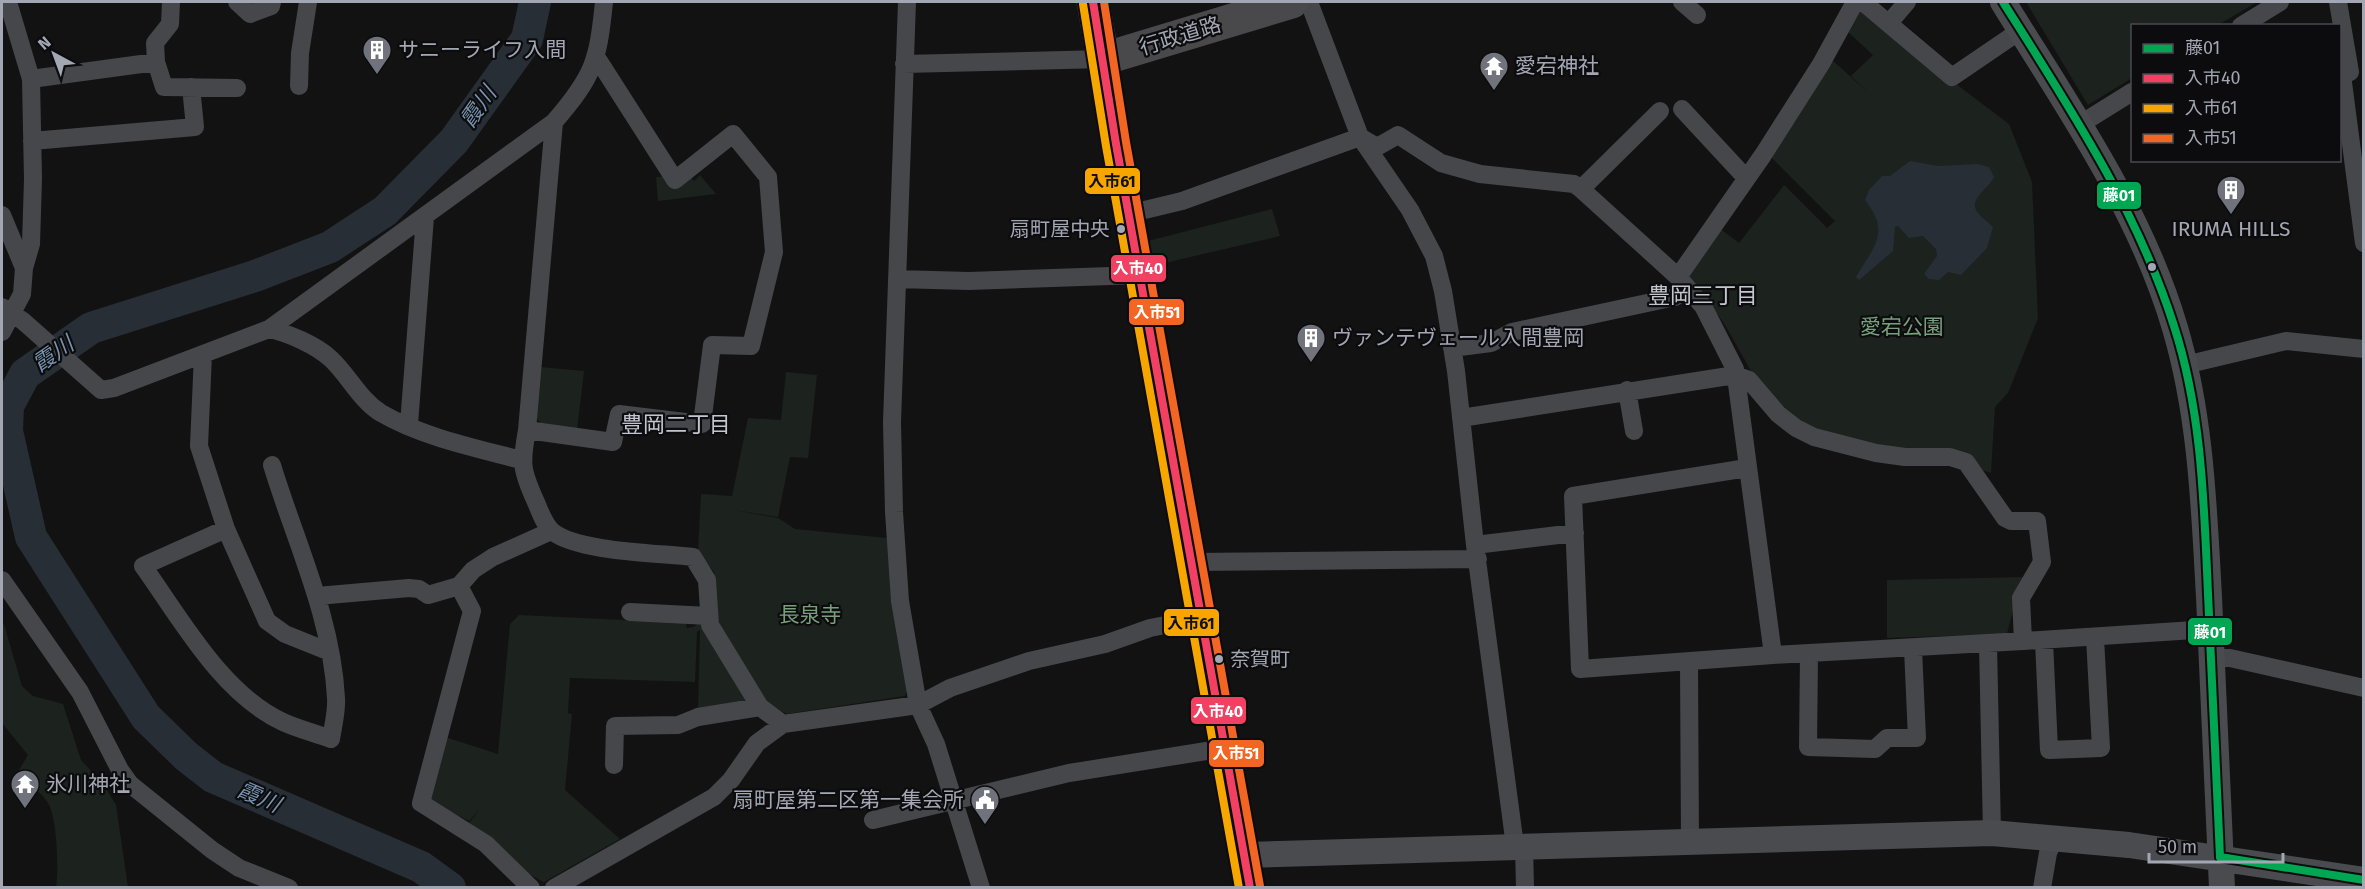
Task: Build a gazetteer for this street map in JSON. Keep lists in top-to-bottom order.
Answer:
{
  "streets": {
    "highway": ["行政道路"]
  },
  "districts": ["豊岡三丁目", "豊岡二丁目"],
  "water": ["霞川"],
  "parks": ["愛宕公園", "長泉寺"],
  "places": {
    "building": ["サニーライフ入間", "IRUMA HILLS", "ヴァンテヴェール入間豊岡"],
    "temple": ["愛宕神社", "氷川神社"],
    "other": ["扇町屋中央", "奈賀町"],
    "public building": ["扇町屋第二区第一集会所"]
  },
  "lines": [
    "transit line 藤01",
    "transit line 入市40",
    "transit line 入市51",
    "transit line 入市61"
  ],
  "legend": [
    "藤01",
    "入市40",
    "入市61",
    "入市51"
  ],
  "scale_bar": "50 m",
  "north": "top left"
}
